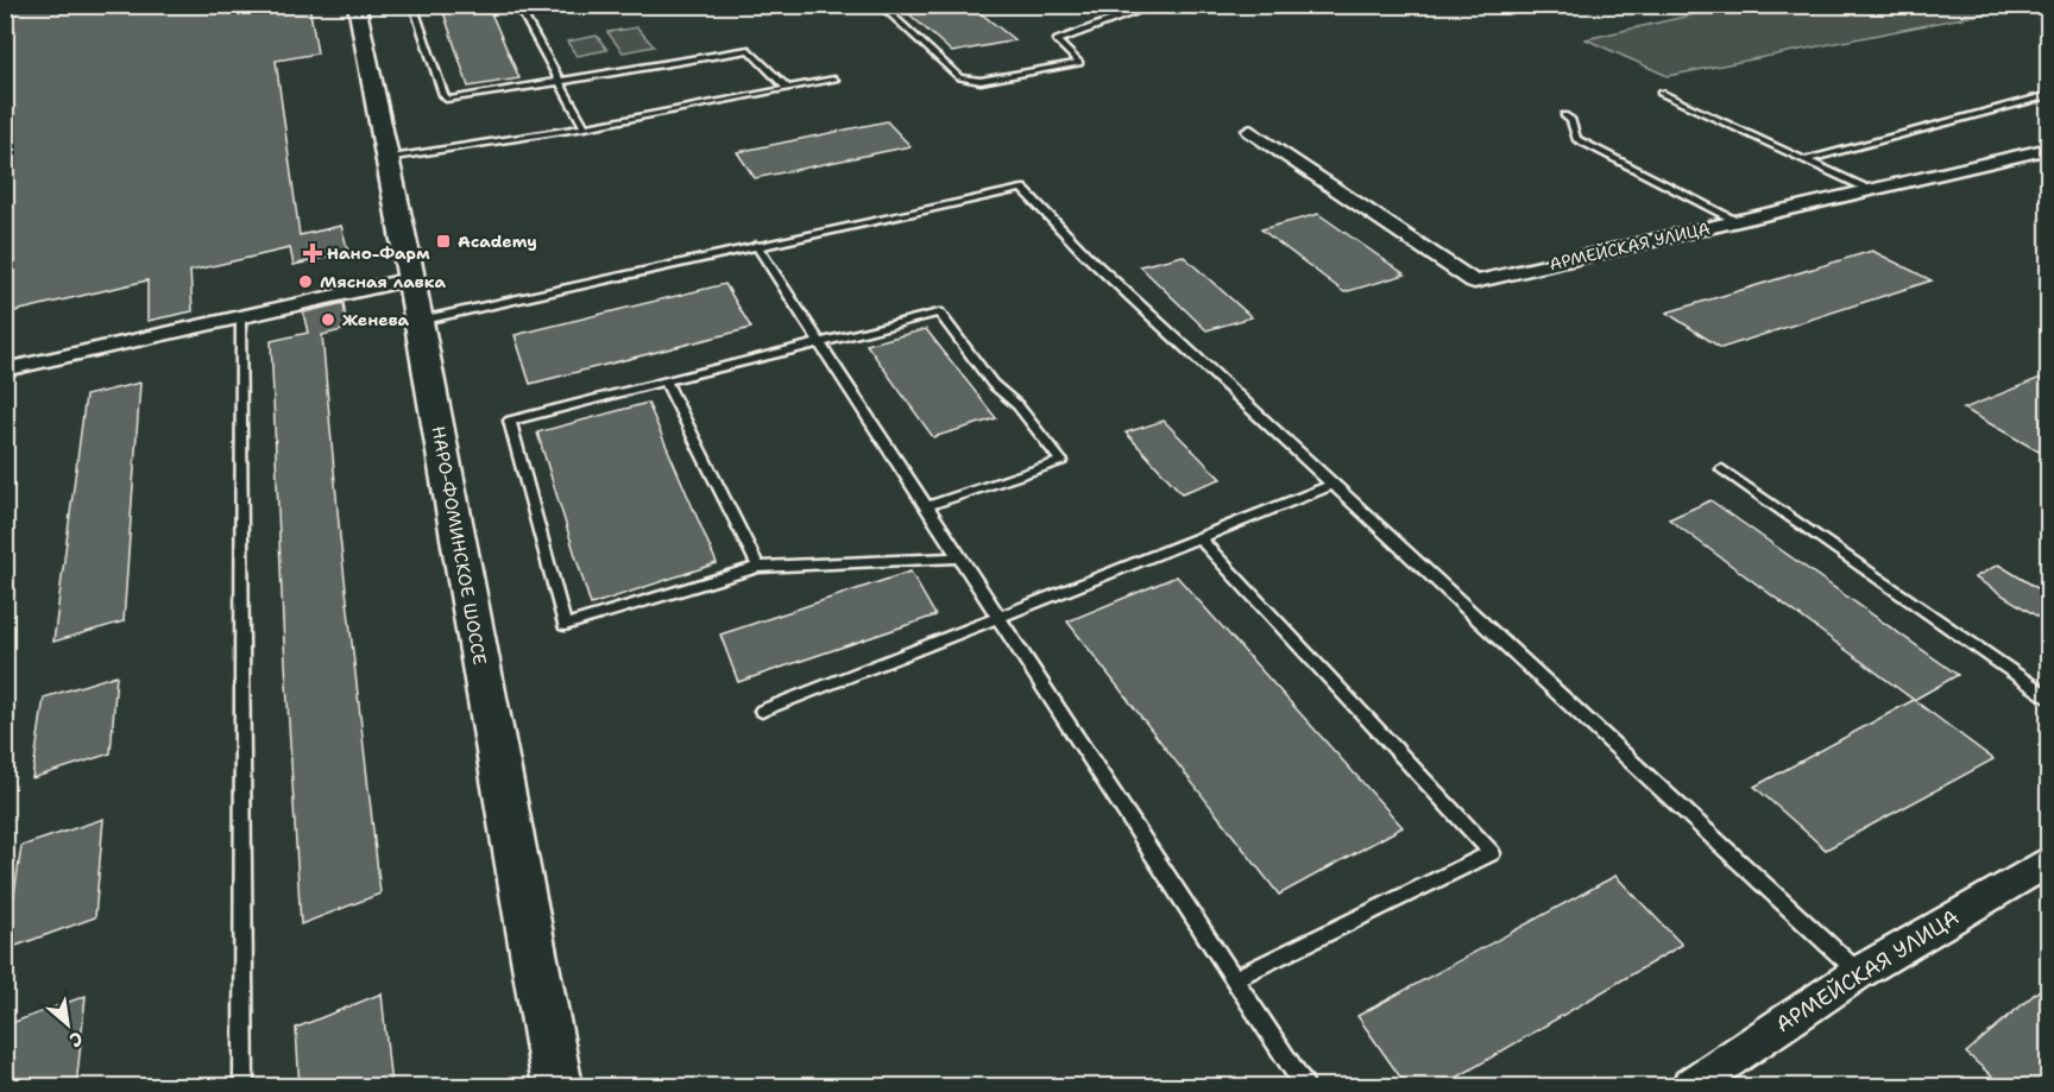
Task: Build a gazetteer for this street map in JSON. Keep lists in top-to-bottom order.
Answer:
{
  "streets": {
    "main road": ["НАРО-ФОМИНСКОЕ ШОССЕ"],
    "street": ["АРМЕЙСКАЯ УЛИЦА"]
  },
  "places": {
    "transit": ["Academy"],
    "health": ["Нано-Фарм"],
    "other": ["Мясная лавка", "Женева"]
  },
  "north": "bottom right"
}
